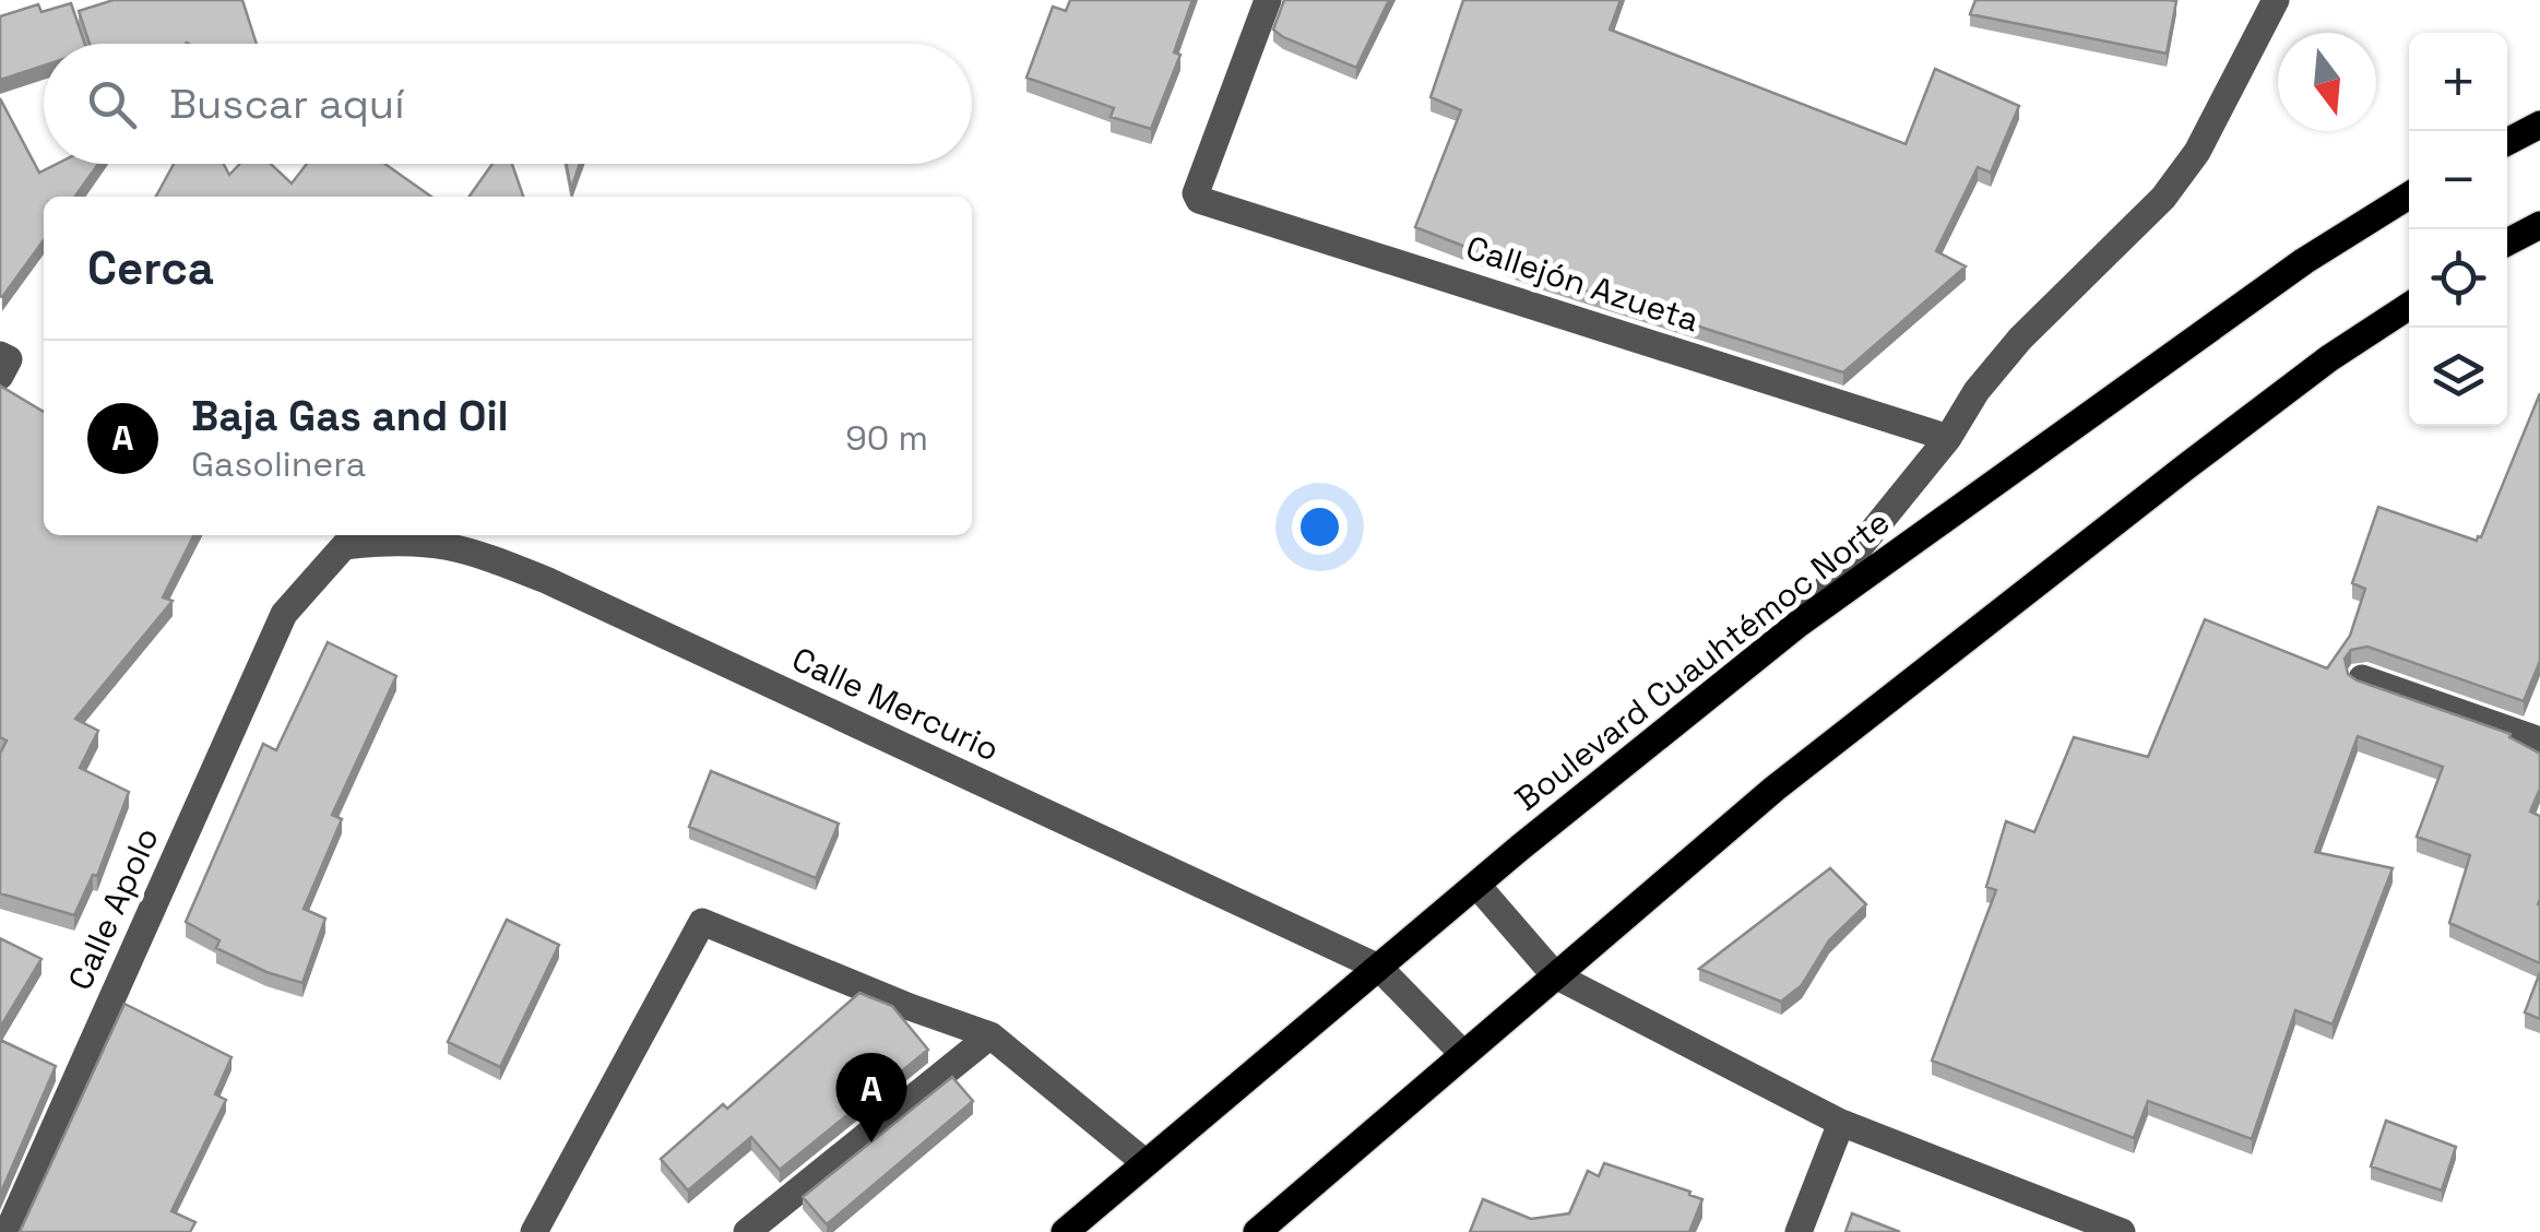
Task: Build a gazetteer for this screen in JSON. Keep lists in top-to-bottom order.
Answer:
{
  "streets": {
    "main road": ["Boulevard Cuauhtémoc Norte"],
    "street": ["Callejón Azueta", "Calle Mercurio", "Calle Apolo"]
  },
  "crossings": [
    ["Boulevard Cuauhtémoc Norte", "Calle Mercurio"],
    ["Calle Mercurio", "Calle Apolo"]
  ],
  "north": "bottom",
  "page": {
    "map_buttons": ["+", "−"],
    "search": "Buscar aquí",
    "heading": "Cerca",
    "list": [
      {
        "mark": "A",
        "name": "Baja Gas and Oil",
        "note": "Gasolinera",
        "value": "90 m"
      }
    ],
    "pins": "A"
  }
}
